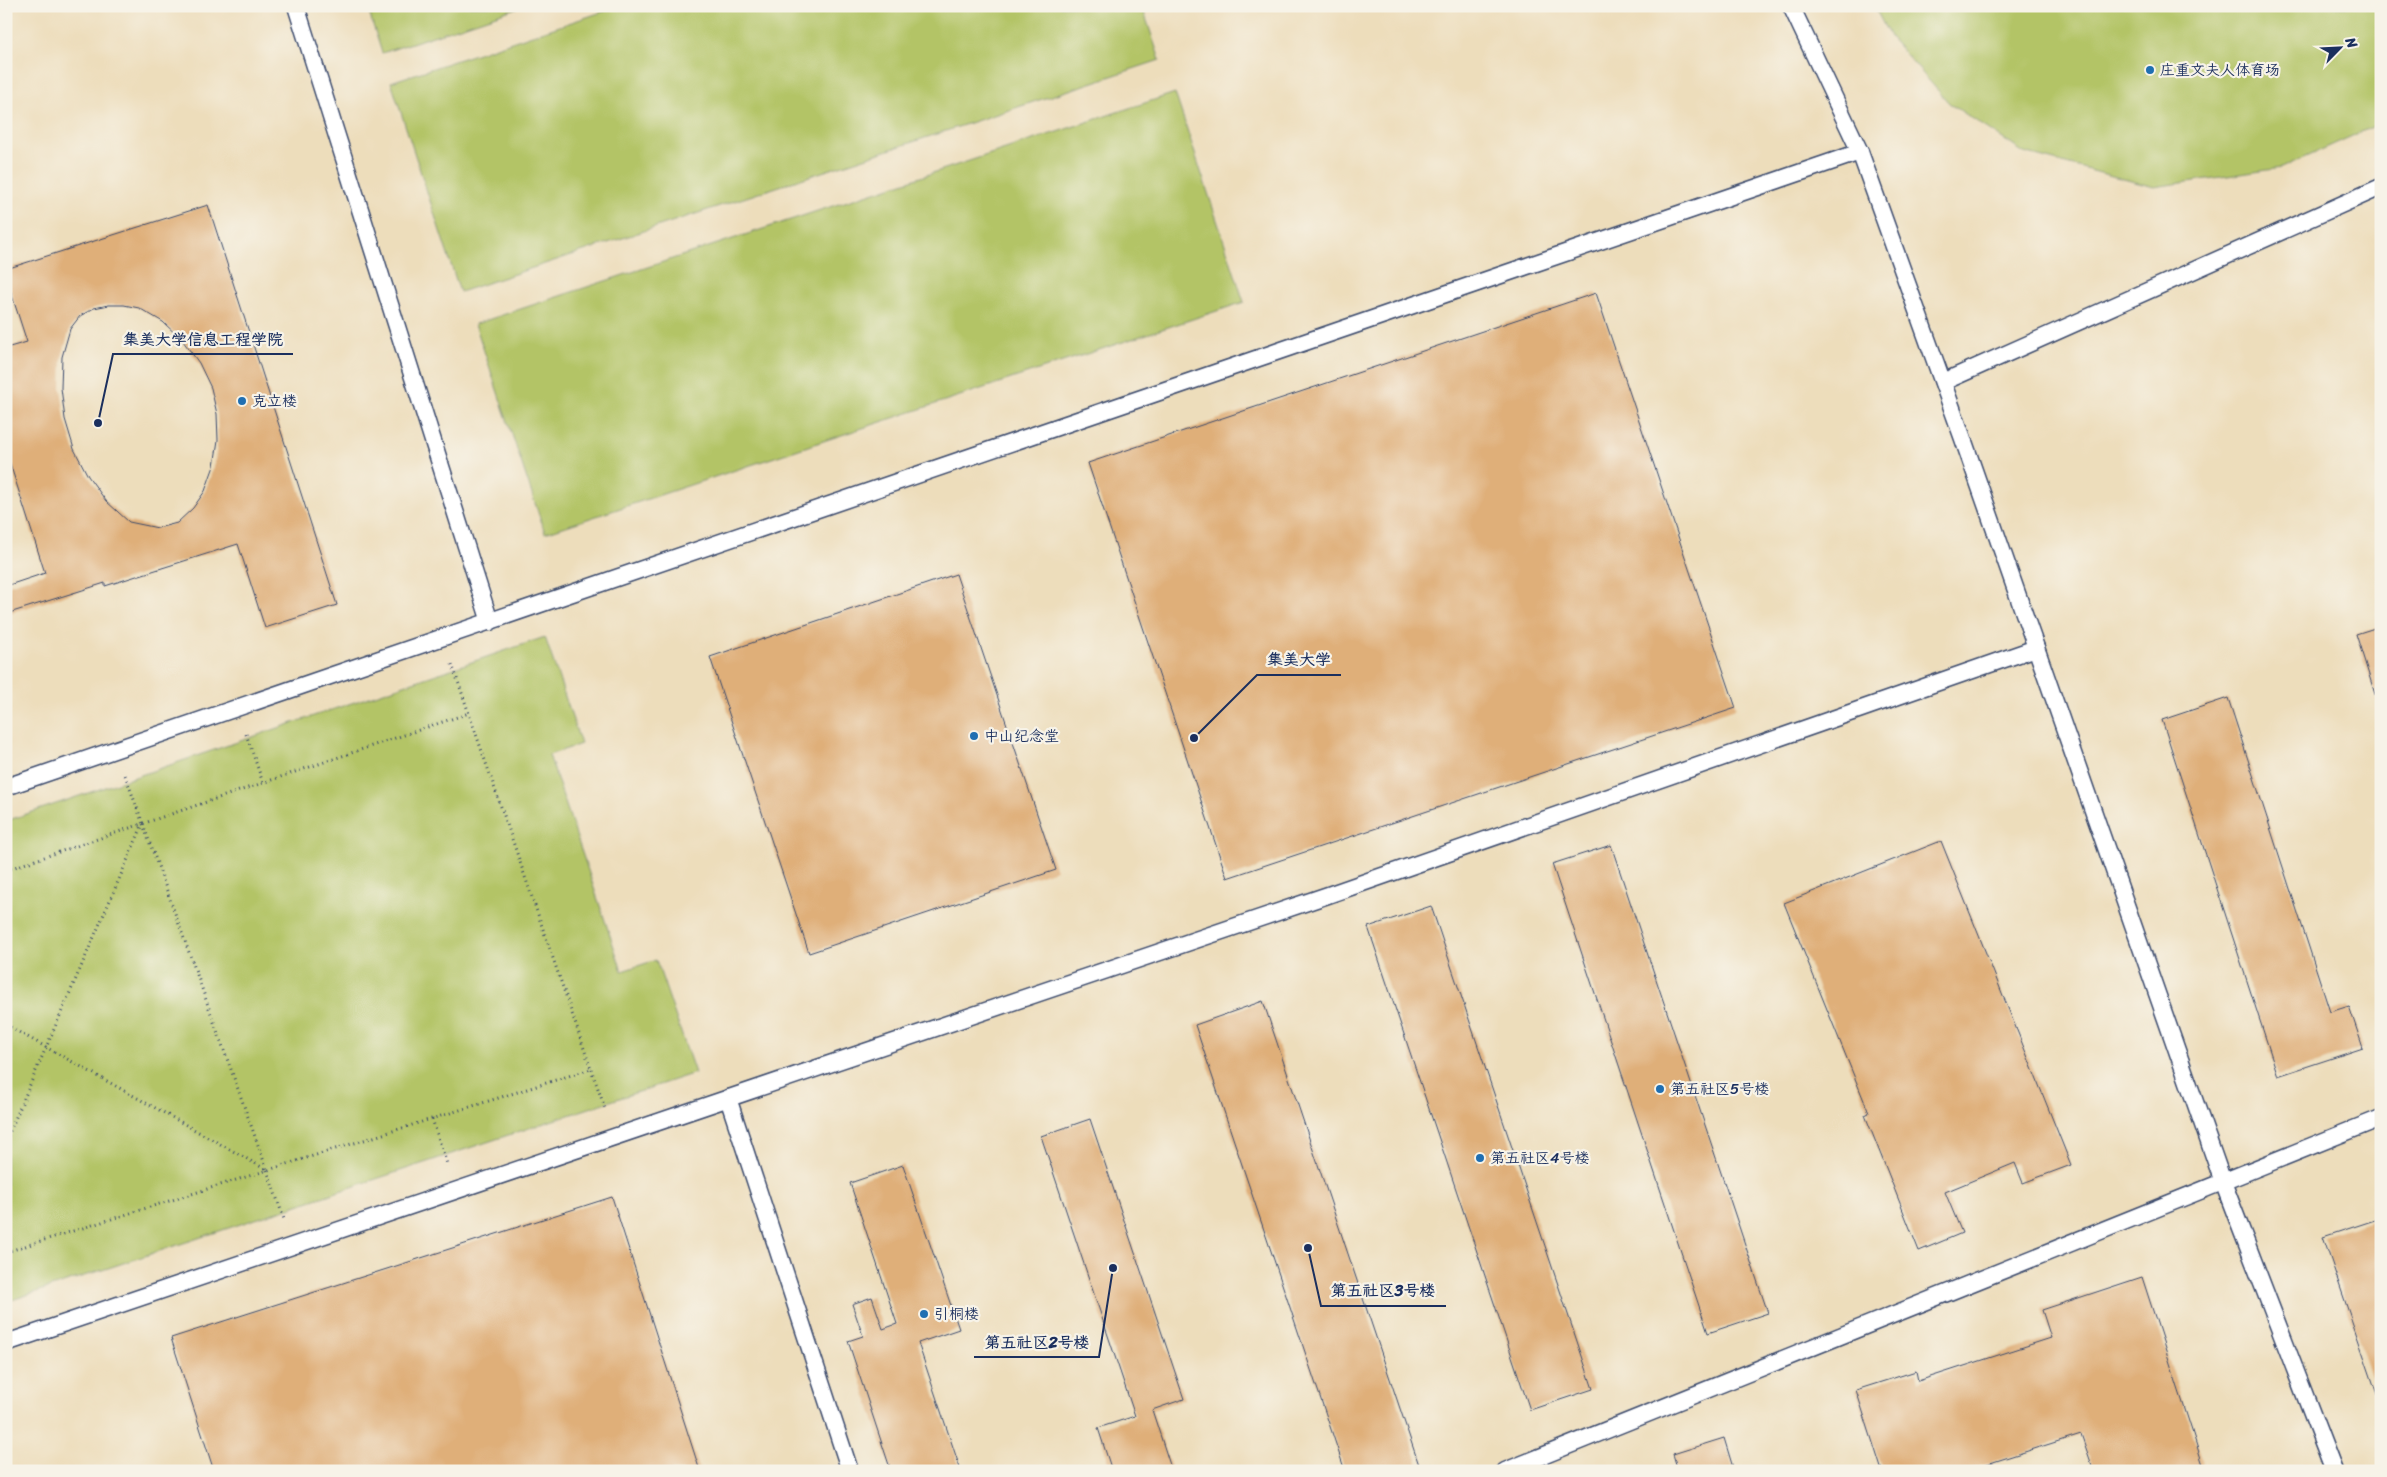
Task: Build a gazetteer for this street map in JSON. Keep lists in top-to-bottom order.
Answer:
{
  "places": [
    "庄重文夫人体育场",
    "克立楼",
    "集美大学信息工程学院",
    "中山纪念堂",
    "集美大学",
    "第五社区5号楼",
    "第五社区4号楼",
    "第五社区3号楼",
    "第五社区2号楼",
    "引桐楼"
  ],
  "north": "top right"
}
